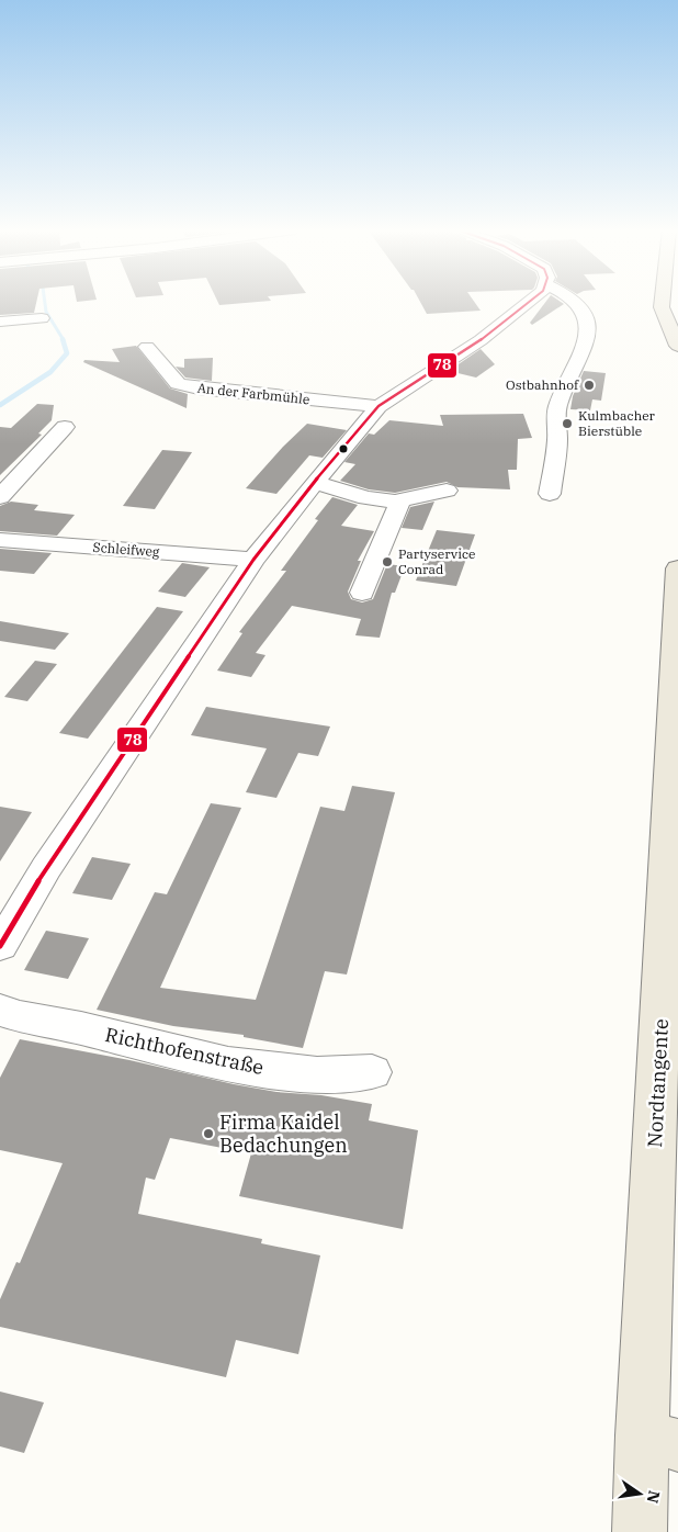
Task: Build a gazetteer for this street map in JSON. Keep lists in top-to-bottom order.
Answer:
{
  "streets": {
    "main road": ["Nordtangente"],
    "street": ["An der Farbmühle", "Schleifweg", "Richthofenstraße"]
  },
  "places": [
    "Ostbahnhof",
    "Kulmbacher Bierstüble",
    "Partyservice Conrad",
    "Firma Kaidel Bedachungen"
  ],
  "lines": ["transit line 78"],
  "north": "right"
}
